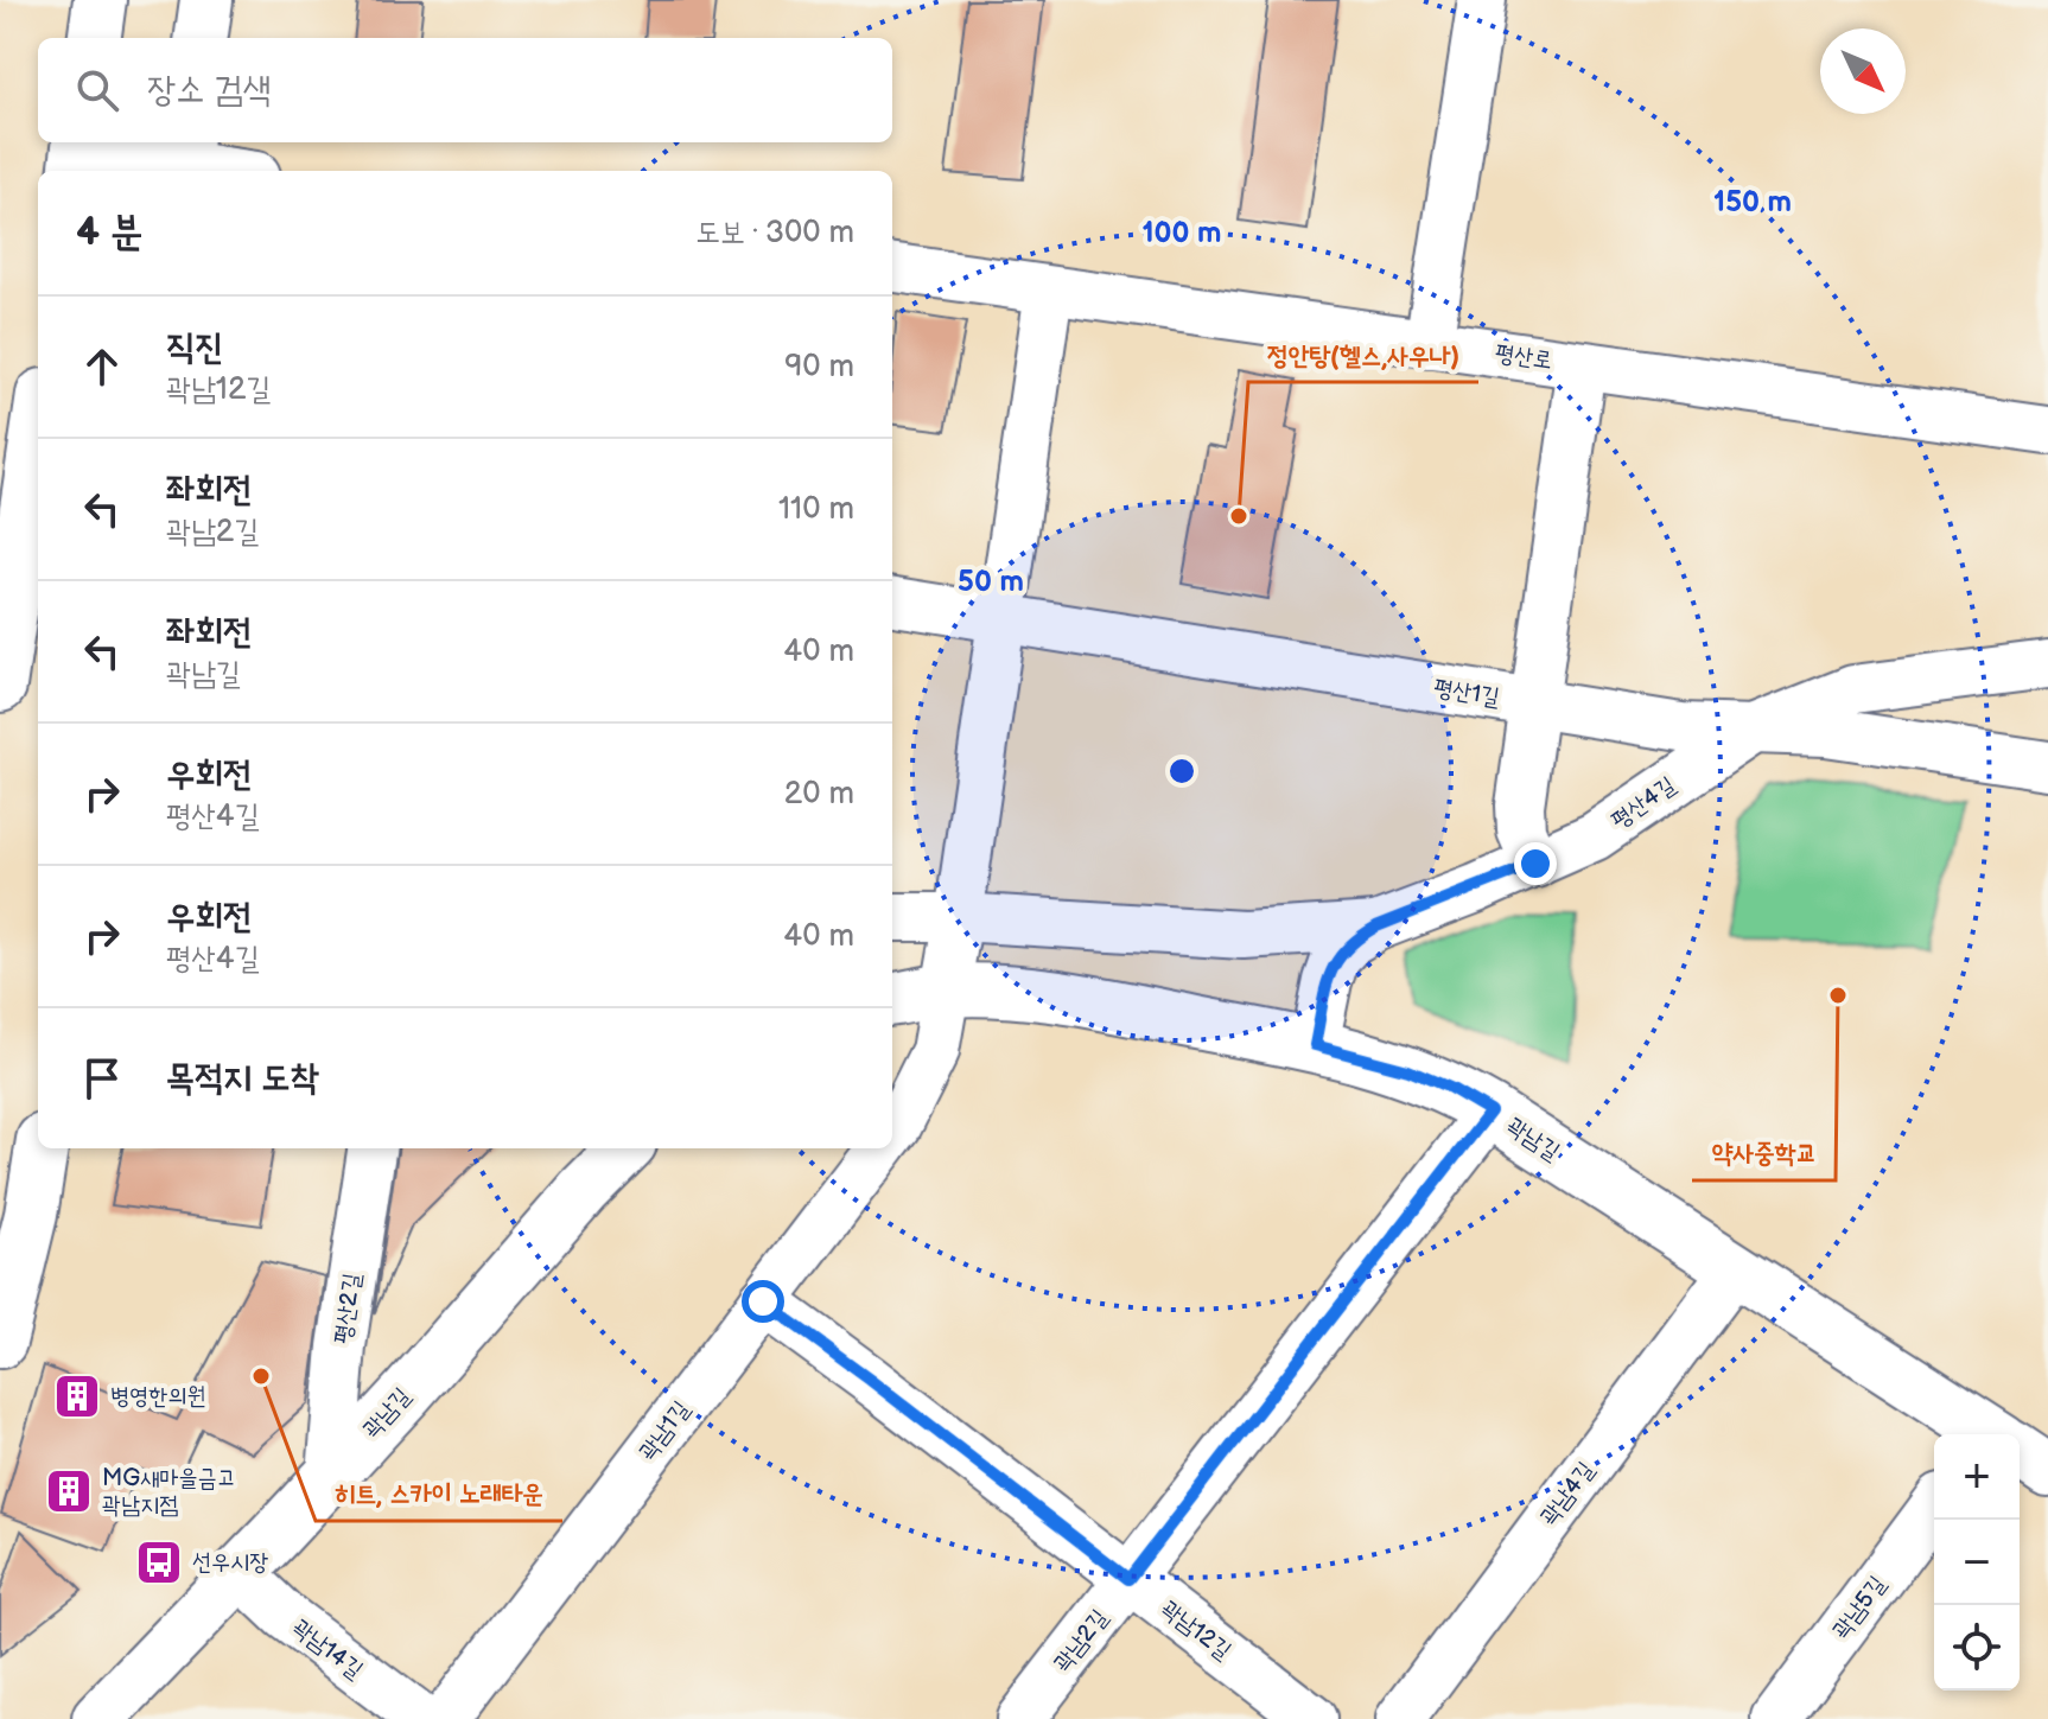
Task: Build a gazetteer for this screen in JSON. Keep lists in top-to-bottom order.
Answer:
{
  "streets": {
    "main road": ["곽남길"],
    "street": [
      "평산로",
      "평산1길",
      "평산4길",
      "평산2길",
      "곽남1길",
      "곽남4길",
      "곽남5길",
      "곽남12길",
      "곽남2길",
      "곽남14길"
    ]
  },
  "crossings": [
    ["평산로", "곽남1길"],
    ["평산1길", "평산4길"],
    ["평산1길", "곽남1길"],
    ["평산4길", "곽남길"],
    ["곽남길", "평산2길"],
    ["곽남길", "곽남1길"],
    ["곽남길", "곽남4길"],
    ["곽남길", "곽남2길"],
    ["곽남길", "곽남14길"],
    ["곽남1길", "곽남12길"],
    ["곽남12길", "곽남2길"]
  ],
  "places": {
    "other": ["정안탕(헬스,사우나)", "약사중학교", "히트, 스카이 노래타운"],
    "building": ["병영한의원", "MG새마을금고 곽남지점"],
    "bus stop": ["선우시장"]
  },
  "north": "bottom right",
  "page": {
    "search": "장소 검색",
    "heading": ["4 분", "도보 · 300 m"],
    "list": [
      ["직진", "곽남12길", "90 m"],
      ["좌회전", "곽남2길", "110 m"],
      ["좌회전", "곽남길", "40 m"],
      ["우회전", "평산4길", "20 m"],
      ["우회전", "평산4길", "40 m"],
      "목적지 도착"
    ],
    "map_buttons": ["+", "−"]
  },
  "rings": ["150 m", "100 m", "50 m"]
}
